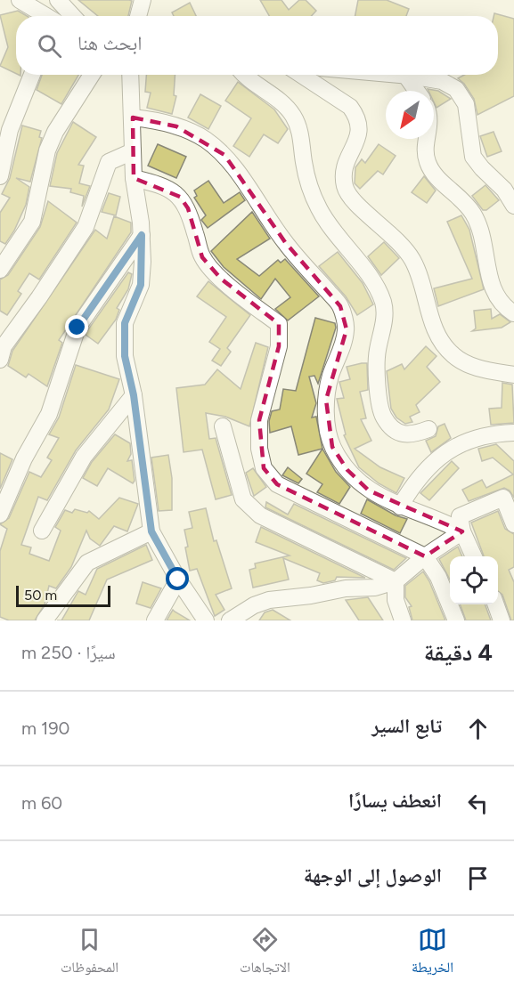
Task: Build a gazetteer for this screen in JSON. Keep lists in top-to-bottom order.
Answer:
{
  "scale_bar": "50 m",
  "north": "bottom left",
  "page": {
    "search": "ابحث هنا",
    "scale": "50 m",
    "heading": ["4 دقيقة", "سيرًا · 250 m"],
    "list": [
      ["تابع السير", "190 m"],
      ["انعطف يسارًا", "60 m"],
      "الوصول إلى الوجهة"
    ],
    "nav": ["الخريطة", "الاتجاهات", "المحفوظات"]
  }
}
